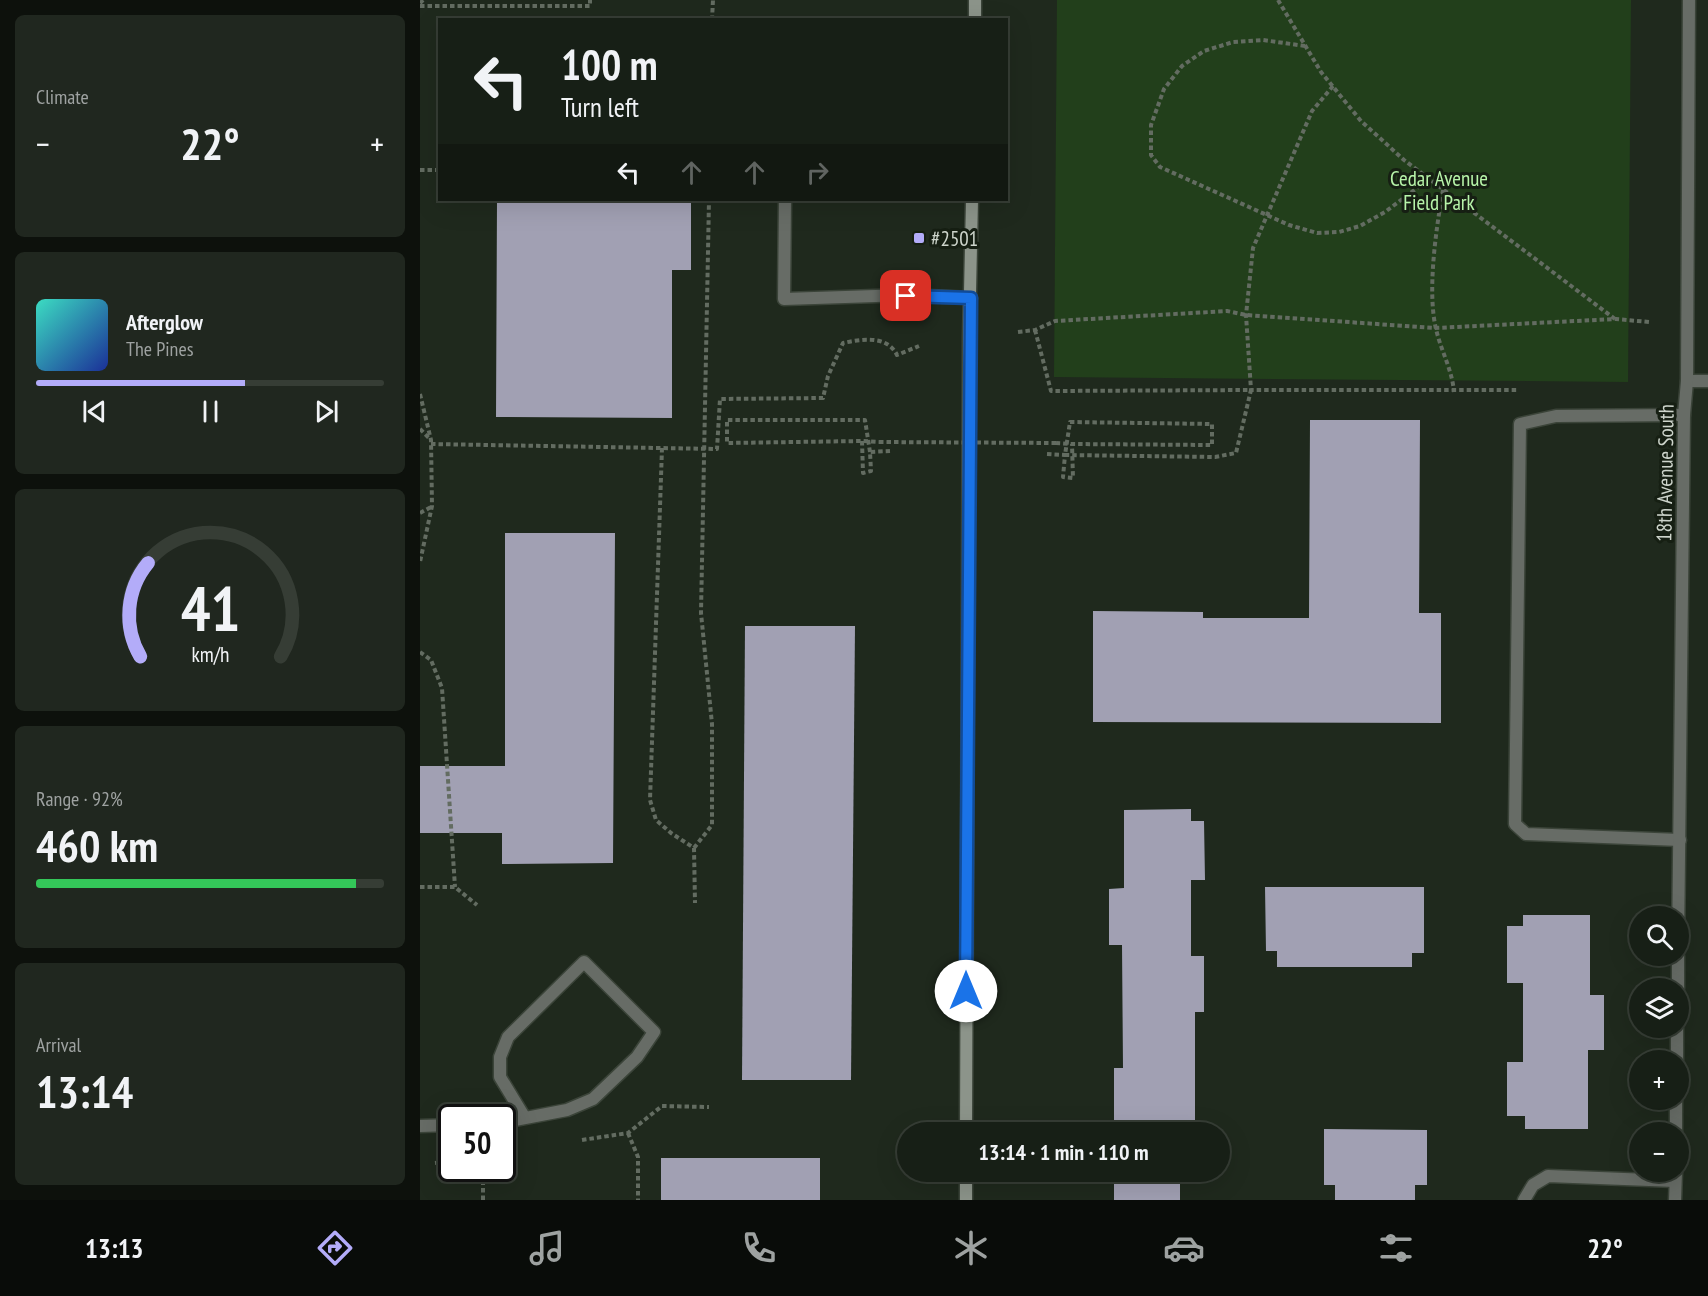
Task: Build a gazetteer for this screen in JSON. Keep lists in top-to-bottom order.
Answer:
{
  "streets": {
    "street": ["18th Avenue South"]
  },
  "parks": ["Cedar Avenue Field Park"],
  "places": {
    "transit": ["#2501"]
  },
  "page": {
    "tile": [
      "Climate",
      ["Range · 92%", "460 km"],
      ["Arrival", "13:14"]
    ],
    "turn": ["100 m", "Turn left"],
    "heat": ["−", "22°", "+"],
    "song": ["Afterglow", "The Pines"],
    "map_buttons": ["+", "−"],
    "limit": "50",
    "trip": "13:14 · 1 min · 110 m",
    "tabs": ["13:13", "22°"],
    "gauge": ["41", "km/h"]
  }
}
